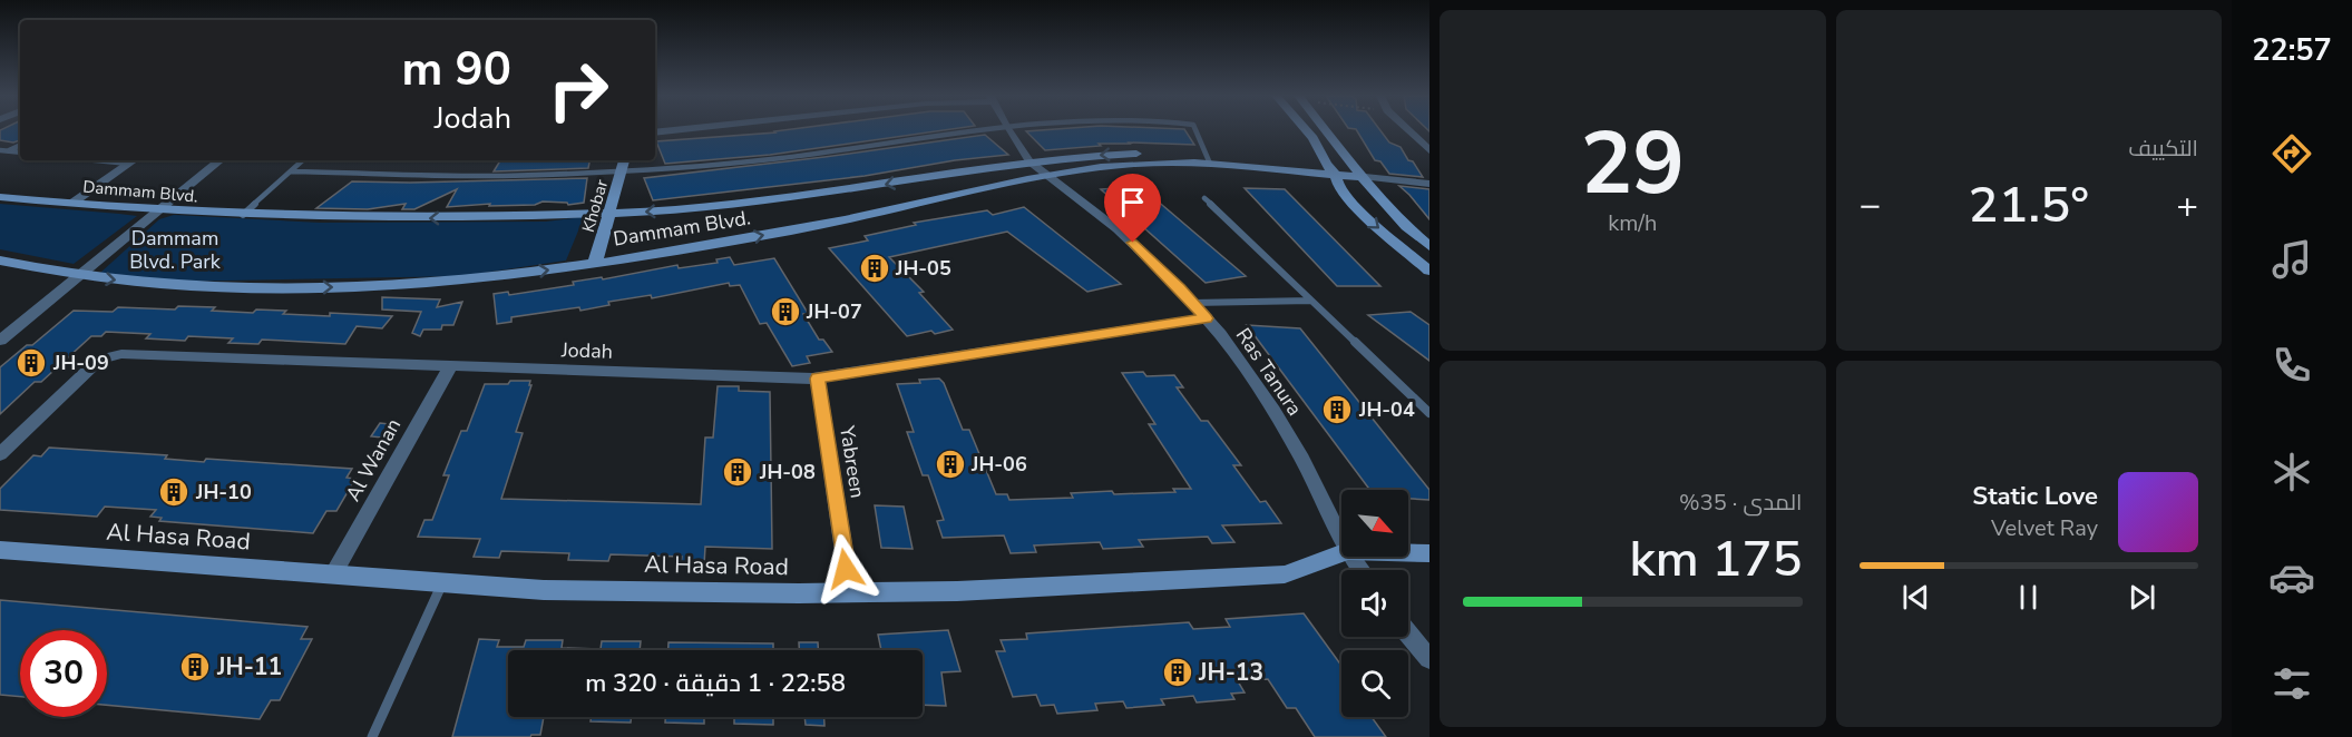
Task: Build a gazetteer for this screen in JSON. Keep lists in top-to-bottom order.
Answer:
{
  "streets": {
    "main road": ["Dammam Blvd.", "Khobar", "Al Hasa Road"],
    "street": [
      "Jodah",
      "Ras Tanura",
      "Al Wanan",
      "Yabreen"
    ]
  },
  "crossings": [
    ["Dammam Blvd.", "Khobar"],
    ["Dammam Blvd.", "Ras Tanura"],
    ["Jodah", "Ras Tanura"],
    ["Jodah", "Al Wanan"],
    ["Jodah", "Yabreen"],
    ["Al Wanan", "Al Hasa Road"],
    ["Yabreen", "Al Hasa Road"]
  ],
  "parks": ["Dammam Blvd. Park"],
  "places": {
    "building": [
      "JH-05",
      "JH-07",
      "JH-09",
      "JH-04",
      "JH-06",
      "JH-08",
      "JH-10",
      "JH-11",
      "JH-13"
    ]
  },
  "north": "bottom right",
  "page": {
    "tabs": "22:57",
    "tile": [
      "التكييف",
      ["29", "km/h"],
      ["المدى · 35%", "175 km"]
    ],
    "turn": ["90 m", "Jodah"],
    "heat": ["−", "21.5°", "+"],
    "song": ["Static Love", "Velvet Ray"],
    "limit": "30",
    "trip": "22:58 · 1 دقيقة · 320 m"
  }
}
